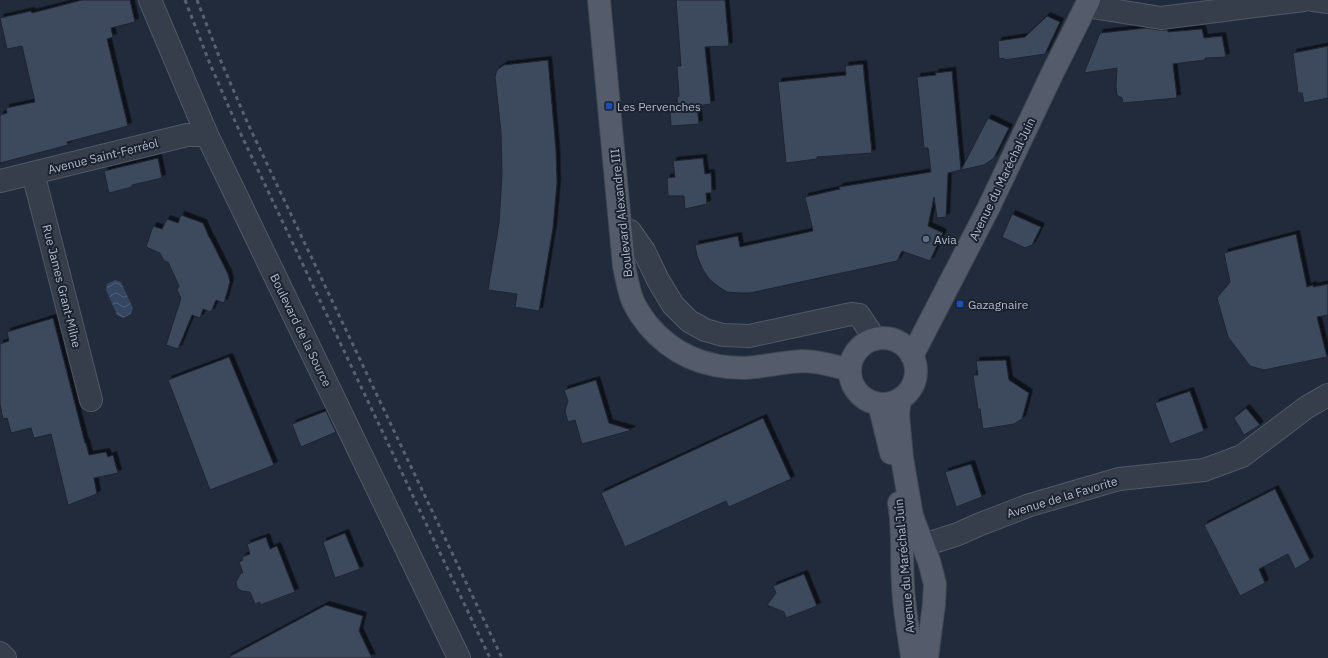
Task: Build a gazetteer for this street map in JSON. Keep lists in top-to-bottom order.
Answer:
{
  "streets": {
    "main road": ["Avenue du Maréchal Juin", "Boulevard Alexandre III"],
    "street": [
      "Avenue Saint-Ferréol",
      "Rue James Grant-Milne",
      "Boulevard de la Source",
      "Avenue de la Favorite"
    ]
  },
  "crossings": [
    ["Avenue Saint-Ferréol", "Rue James Grant-Milne"],
    ["Avenue Saint-Ferréol", "Boulevard de la Source"],
    ["Avenue du Maréchal Juin", "Boulevard Alexandre III"],
    ["Avenue du Maréchal Juin", "Avenue de la Favorite"]
  ],
  "places": {
    "transit": ["Les Pervenches", "Gazagnaire"],
    "other": ["Avia"]
  }
}
